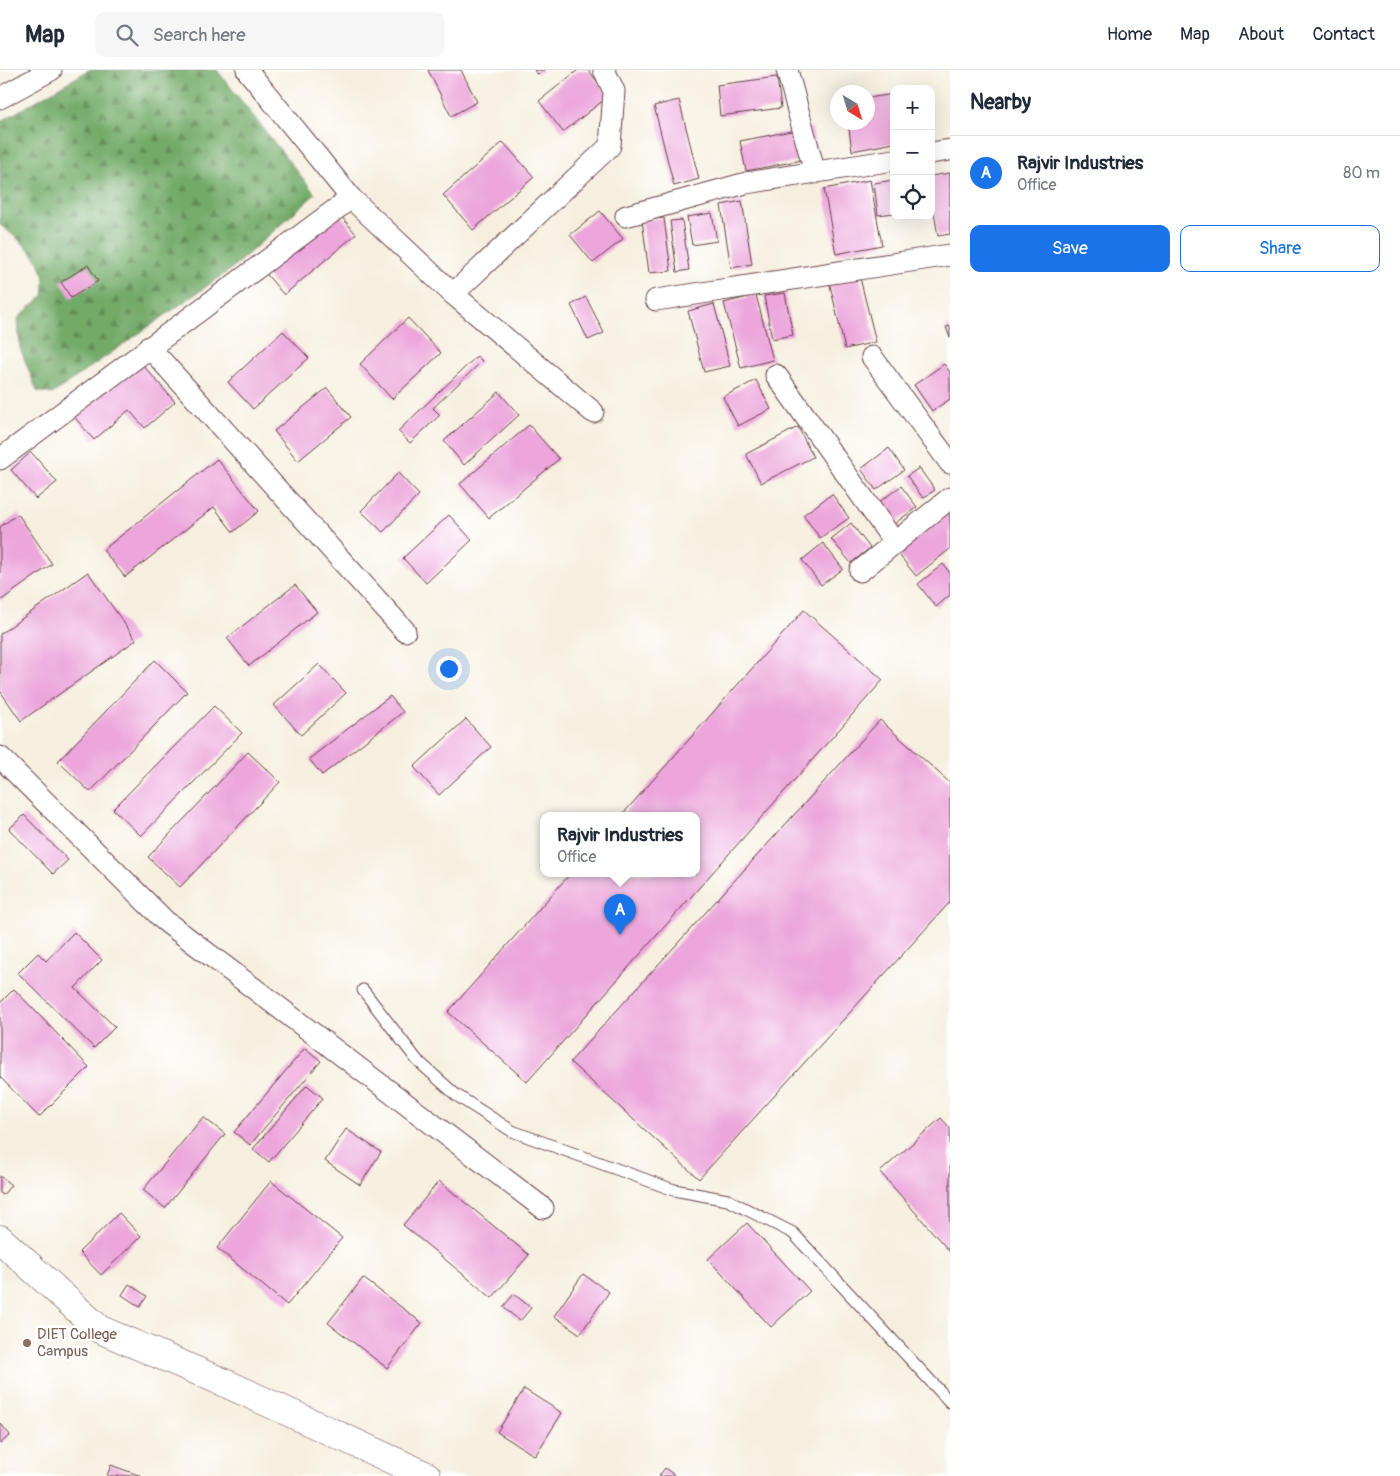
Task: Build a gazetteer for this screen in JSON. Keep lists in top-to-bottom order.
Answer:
{
  "places": ["DIET College Campus"],
  "north": "bottom right",
  "page": {
    "header": "Map",
    "search": "Search here",
    "nav": [
      "Home",
      "Map",
      "About",
      "Contact"
    ],
    "heading": "Nearby",
    "map_buttons": ["+", "−"],
    "list": [
      {
        "mark": "A",
        "name": "Rajvir Industries",
        "note": "Office",
        "value": "80 m"
      }
    ],
    "buttons": ["Save", "Share"],
    "popup": ["Rajvir Industries", "Office"],
    "pins": "A"
  }
}
